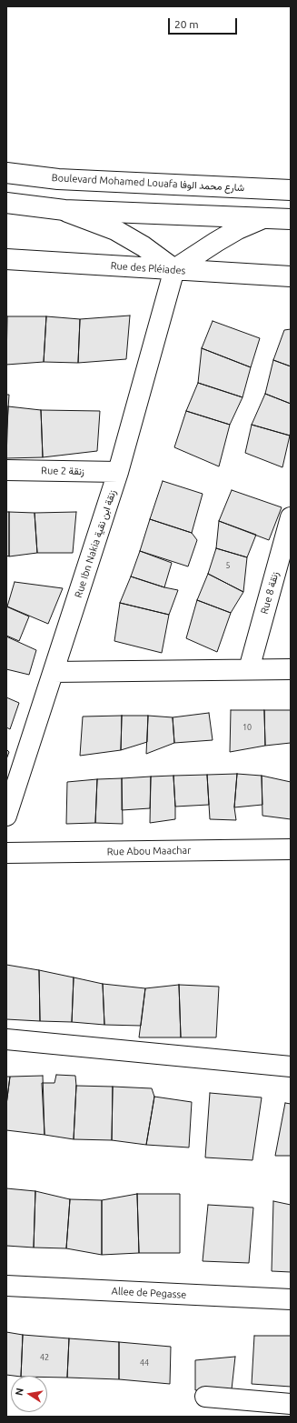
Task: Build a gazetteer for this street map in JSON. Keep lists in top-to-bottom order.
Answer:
{
  "streets": {
    "street": [
      "Boulevard Mohamed Louafa شارع محمد الوفا",
      "Rue des Pléiades",
      "Rue 2 زنقة",
      "Rue Ibn Nakia زنقة ابن نقية",
      "Rue 8 زنقة",
      "Rue Abou Maachar",
      "Allee de Pegasse"
    ]
  },
  "crossings": [
    ["Rue des Pléiades", "Rue Ibn Nakia زنقة ابن نقية"],
    ["Rue 2 زنقة", "Rue Ibn Nakia زنقة ابن نقية"]
  ],
  "house_numbers": [
    "5",
    "10",
    "42",
    "44"
  ],
  "scale_bar": "20 m",
  "north": "left"
}
